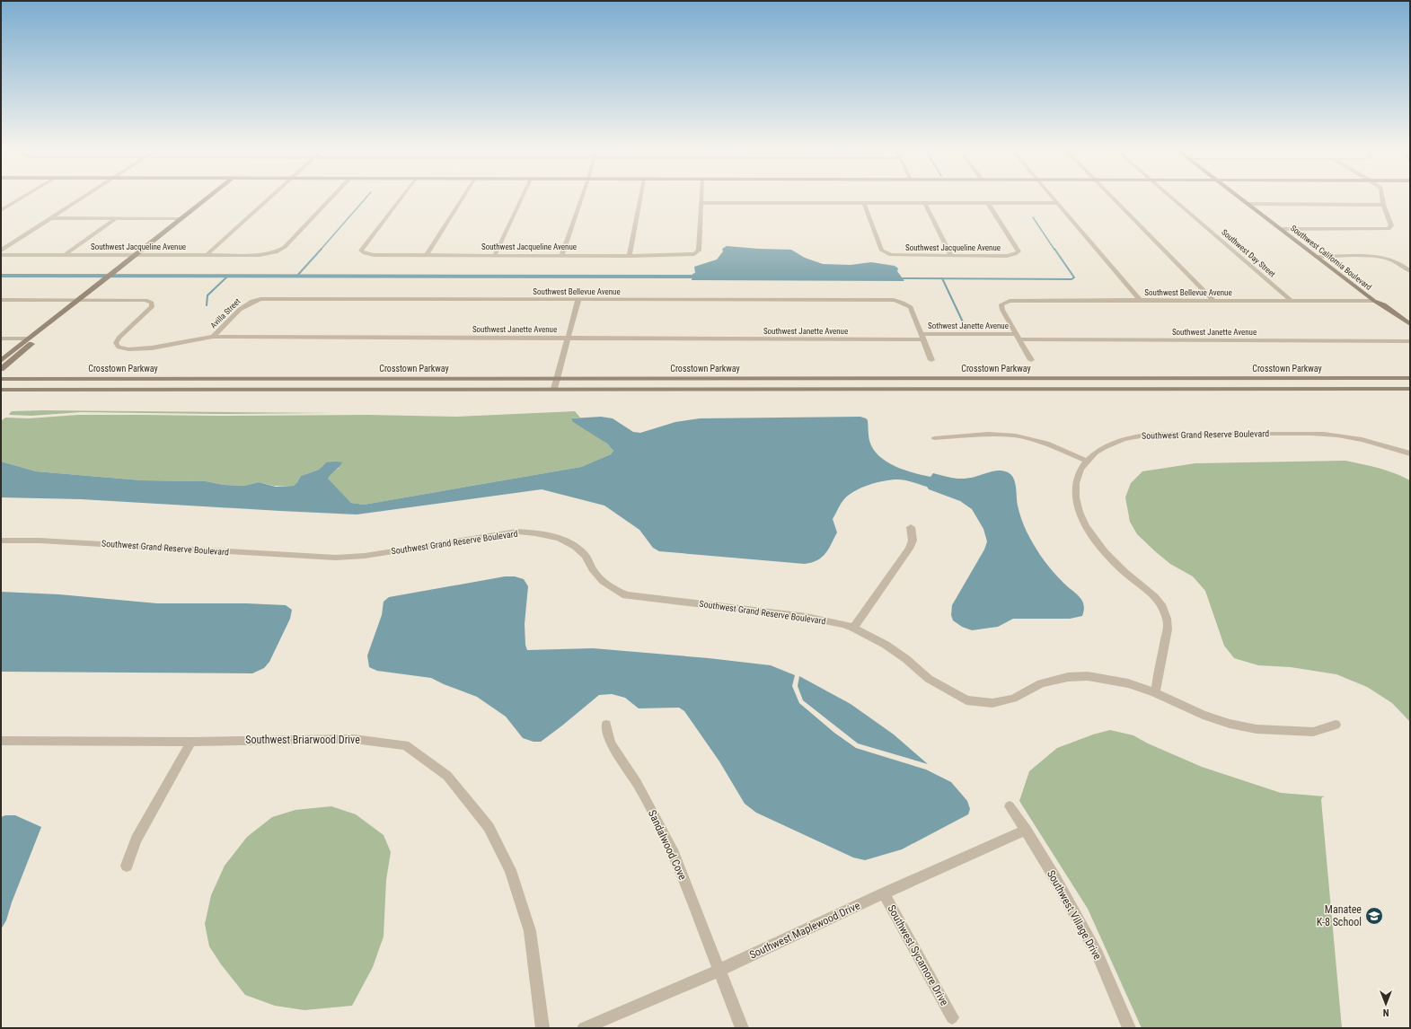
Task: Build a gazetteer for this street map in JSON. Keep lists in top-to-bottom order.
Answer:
{
  "streets": {
    "street": [
      "Southwest Jacqueline Avenue",
      "Southwest Day Street",
      "Southwest California Boulevard",
      "Southwest Bellevue Avenue",
      "Avilla Street",
      "Sothwest Janette Avenue",
      "Southwest Janette Avenue",
      "Crosstown Parkway",
      "Southwest Grand Reserve Boulevard",
      "Southwest Briarwood Drive",
      "Sandalwood Cove",
      "Southwest Village Drive",
      "Southwest Maplewood Drive",
      "Southwest Sycamore Drive"
    ]
  },
  "crossings": [
    ["Southwest Day Street", "Southwest Bellevue Avenue"],
    ["Southwest California Boulevard", "Southwest Bellevue Avenue"],
    ["Southwest Bellevue Avenue", "Avilla Street"],
    ["Southwest Bellevue Avenue", "Sothwest Janette Avenue"],
    ["Southwest Bellevue Avenue", "Southwest Janette Avenue"],
    ["Avilla Street", "Southwest Janette Avenue"],
    ["Sothwest Janette Avenue", "Southwest Janette Avenue"],
    ["Sandalwood Cove", "Southwest Maplewood Drive"],
    ["Southwest Village Drive", "Southwest Maplewood Drive"],
    ["Southwest Maplewood Drive", "Southwest Sycamore Drive"]
  ],
  "places": {
    "school or university": ["Manatee K-8 School"]
  },
  "north": "bottom"
}
